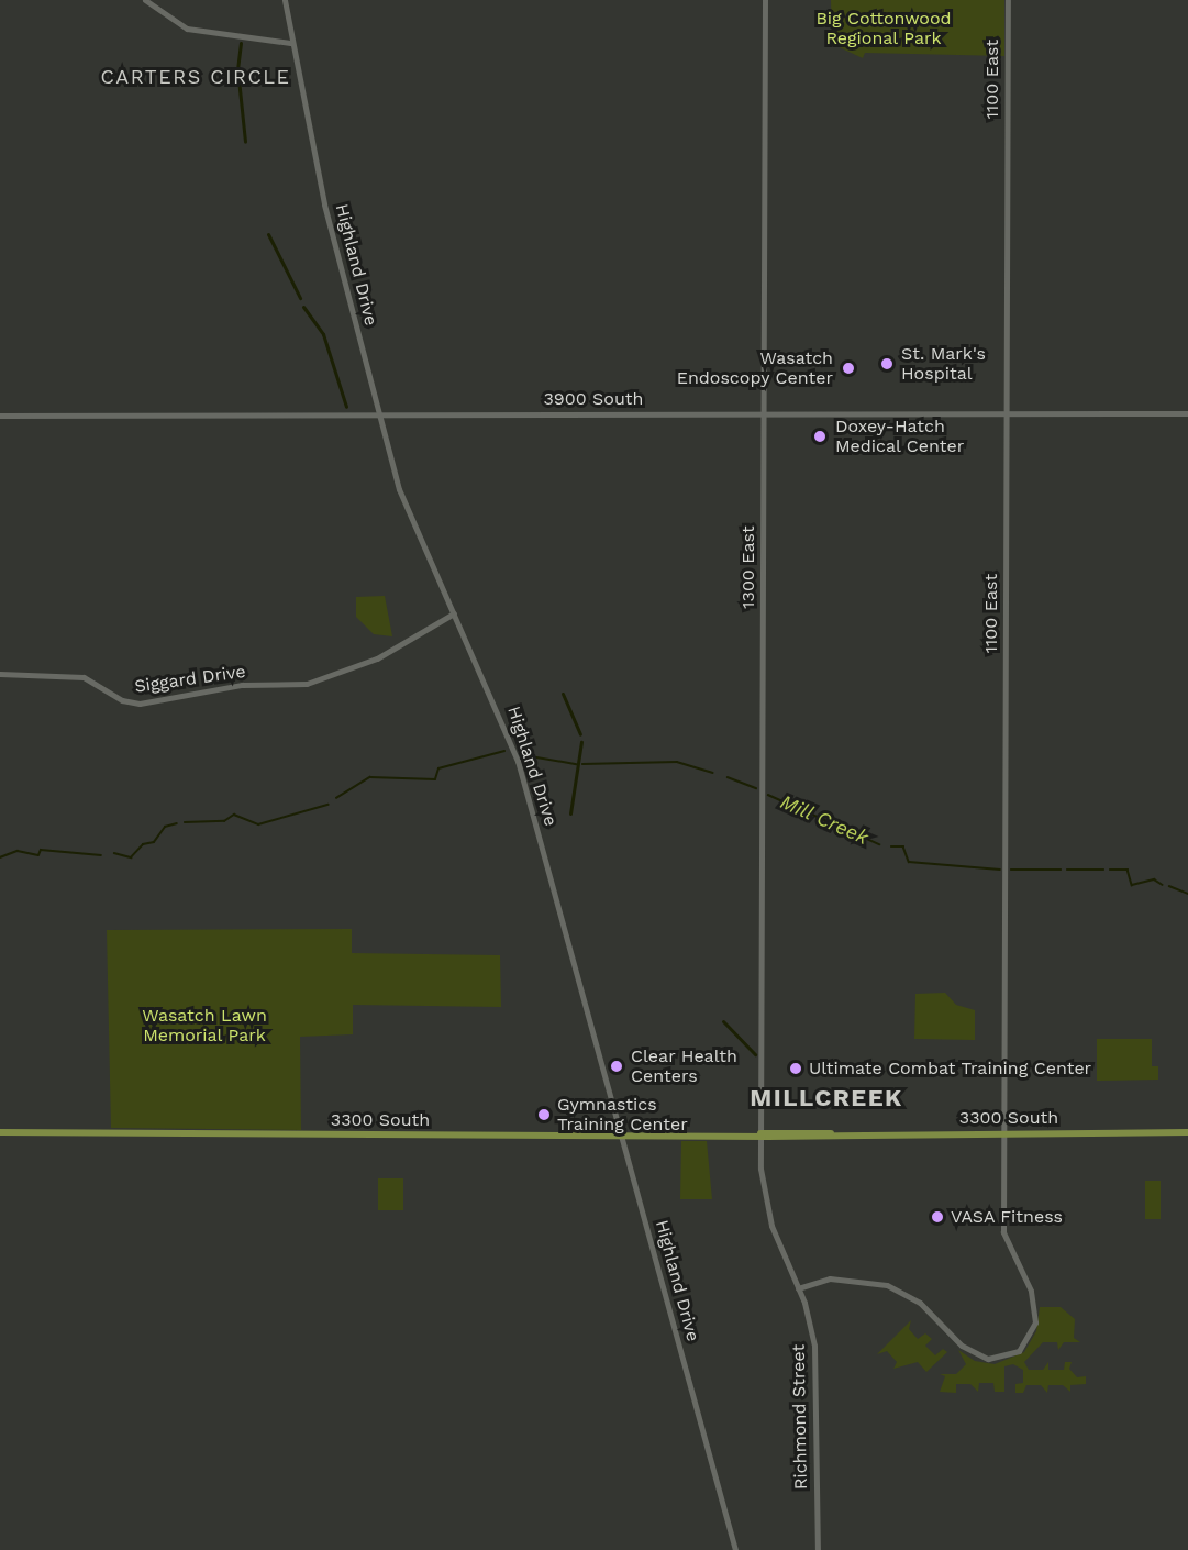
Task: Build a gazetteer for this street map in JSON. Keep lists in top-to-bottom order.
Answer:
{
  "streets": {
    "main road": [
      "1100 East",
      "Highland Drive",
      "3900 South",
      "1300 East",
      "Siggard Drive",
      "3300 South",
      "Richmond Street"
    ]
  },
  "crossings": [
    ["1100 East", "3900 South"],
    ["1100 East", "3300 South"],
    ["1100 East", "Richmond Street"],
    ["Highland Drive", "3900 South"],
    ["Highland Drive", "Siggard Drive"],
    ["Highland Drive", "3300 South"],
    ["3900 South", "1300 East"],
    ["1300 East", "3300 South"],
    ["1300 East", "Richmond Street"],
    ["3300 South", "Richmond Street"]
  ],
  "districts": ["CARTERS CIRCLE", "MILLCREEK"],
  "water": ["Mill Creek"],
  "parks": ["Big Cottonwood Regional Park", "Wasatch Lawn Memorial Park"],
  "places": [
    "St. Mark's Hospital",
    "Wasatch Endoscopy Center",
    "Doxey-Hatch Medical Center",
    "Clear Health Centers",
    "Ultimate Combat Training Center",
    "Gymnastics Training Center",
    "VASA Fitness"
  ]
}
